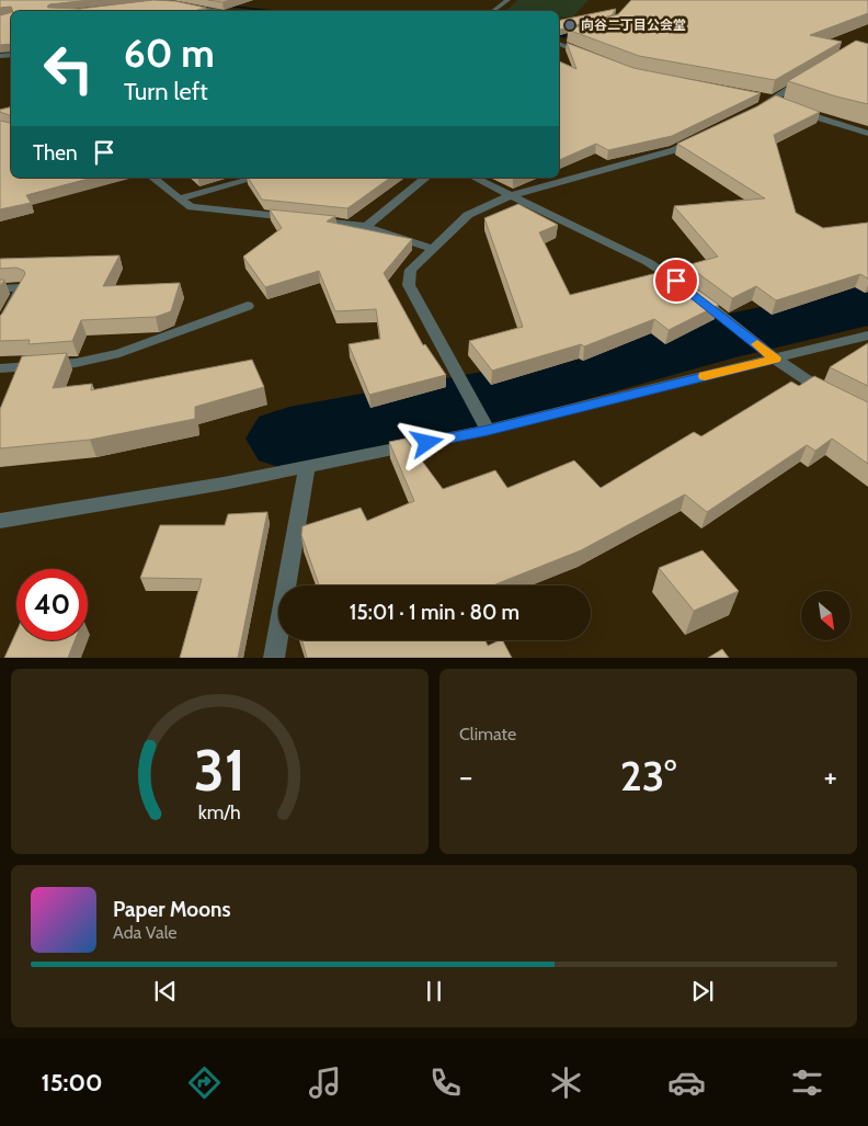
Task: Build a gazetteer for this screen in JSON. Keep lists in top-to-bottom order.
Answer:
{
  "places": ["向谷二丁目公会堂"],
  "north": "bottom right",
  "page": {
    "turn": ["60 m", "Turn left"],
    "then": "Then",
    "limit": "40",
    "trip": "15:01 · 1 min · 80 m",
    "tile": "Climate",
    "heat": ["−", "23°", "+"],
    "song": ["Paper Moons", "Ada Vale"],
    "tabs": "15:00",
    "gauge": ["31", "km/h"]
  }
}
